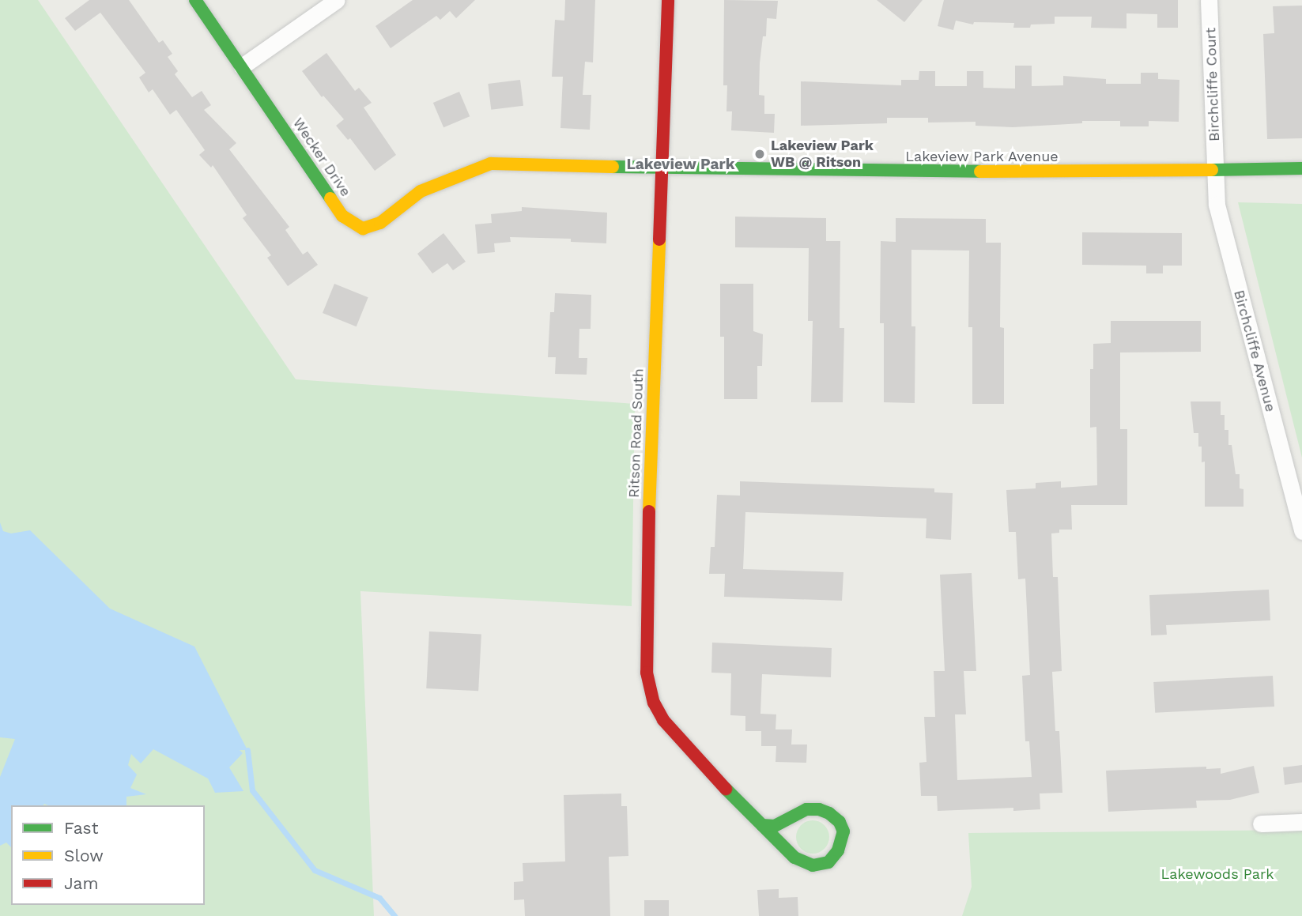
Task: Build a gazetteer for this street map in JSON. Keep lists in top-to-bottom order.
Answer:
{
  "streets": {
    "street": [
      "Birchcliffe Court",
      "Lakeview Park Avenue",
      "Wecker Drive",
      "Birchcliffe Avenue",
      "Ritson Road South"
    ]
  },
  "crossings": [
    ["Birchcliffe Court", "Lakeview Park Avenue"],
    ["Birchcliffe Court", "Birchcliffe Avenue"],
    ["Lakeview Park Avenue", "Wecker Drive"],
    ["Lakeview Park Avenue", "Birchcliffe Avenue"],
    ["Lakeview Park Avenue", "Ritson Road South"],
    ["Wecker Drive", "Ritson Road South"]
  ],
  "districts": ["Lakeview Park"],
  "parks": ["Lakewoods Park"],
  "places": ["Lakeview Park WB @ Ritson"],
  "legend": ["Fast", "Slow", "Jam"]
}
